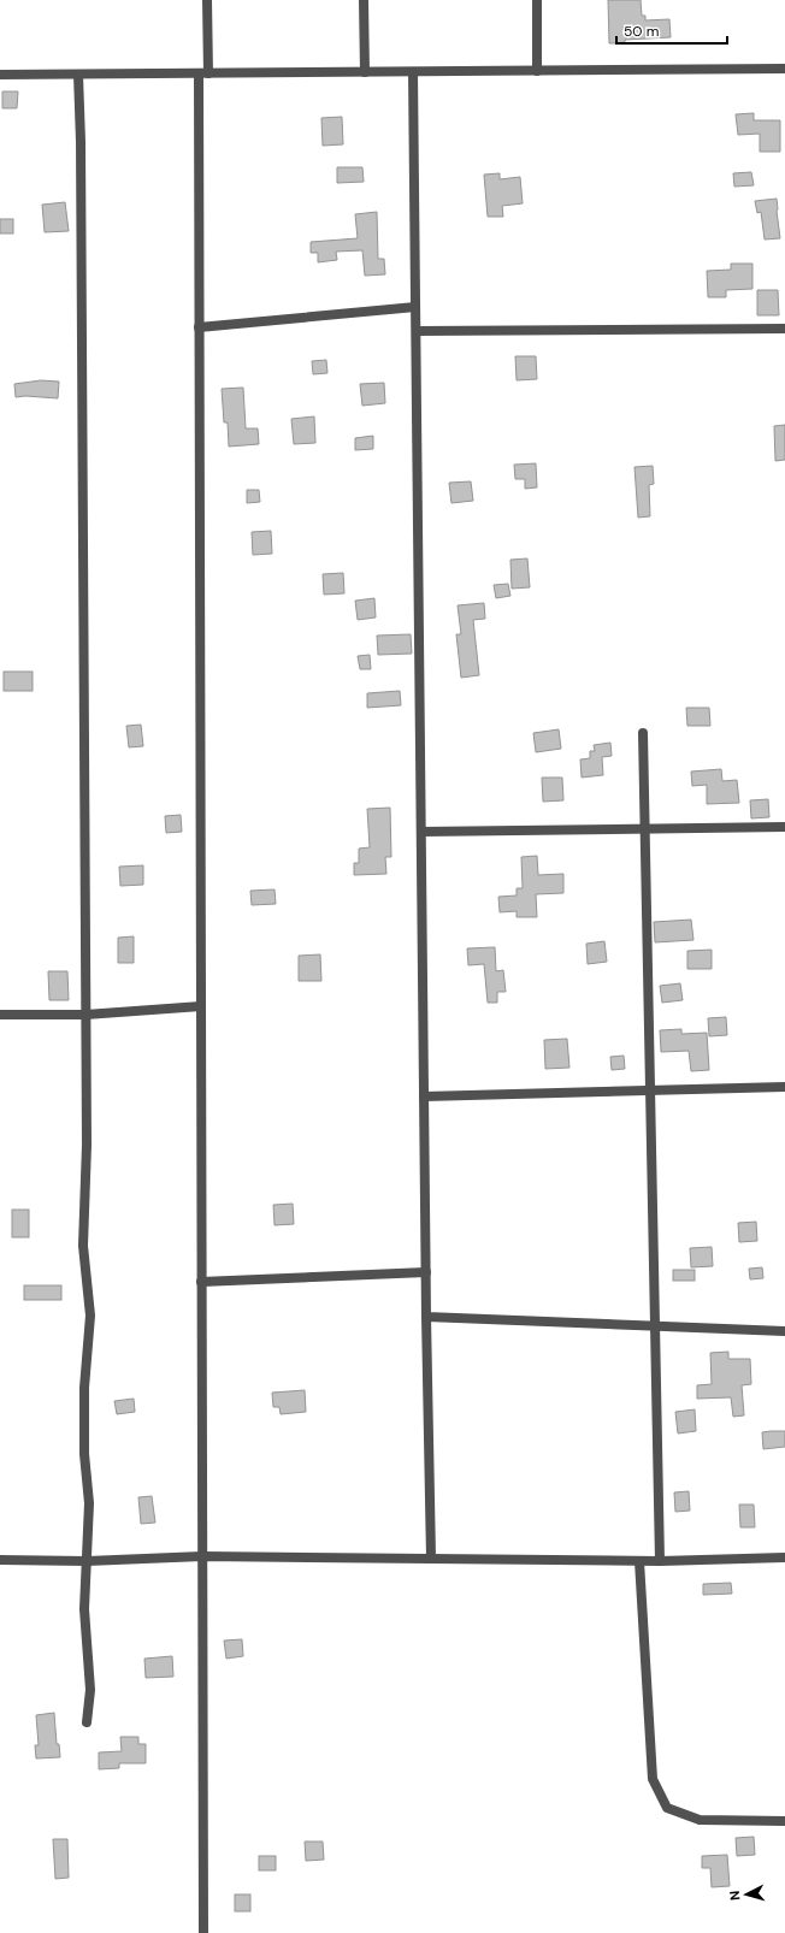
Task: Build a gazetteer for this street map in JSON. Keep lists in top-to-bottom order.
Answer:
{
  "scale_bar": "50 m",
  "north": "left"
}
